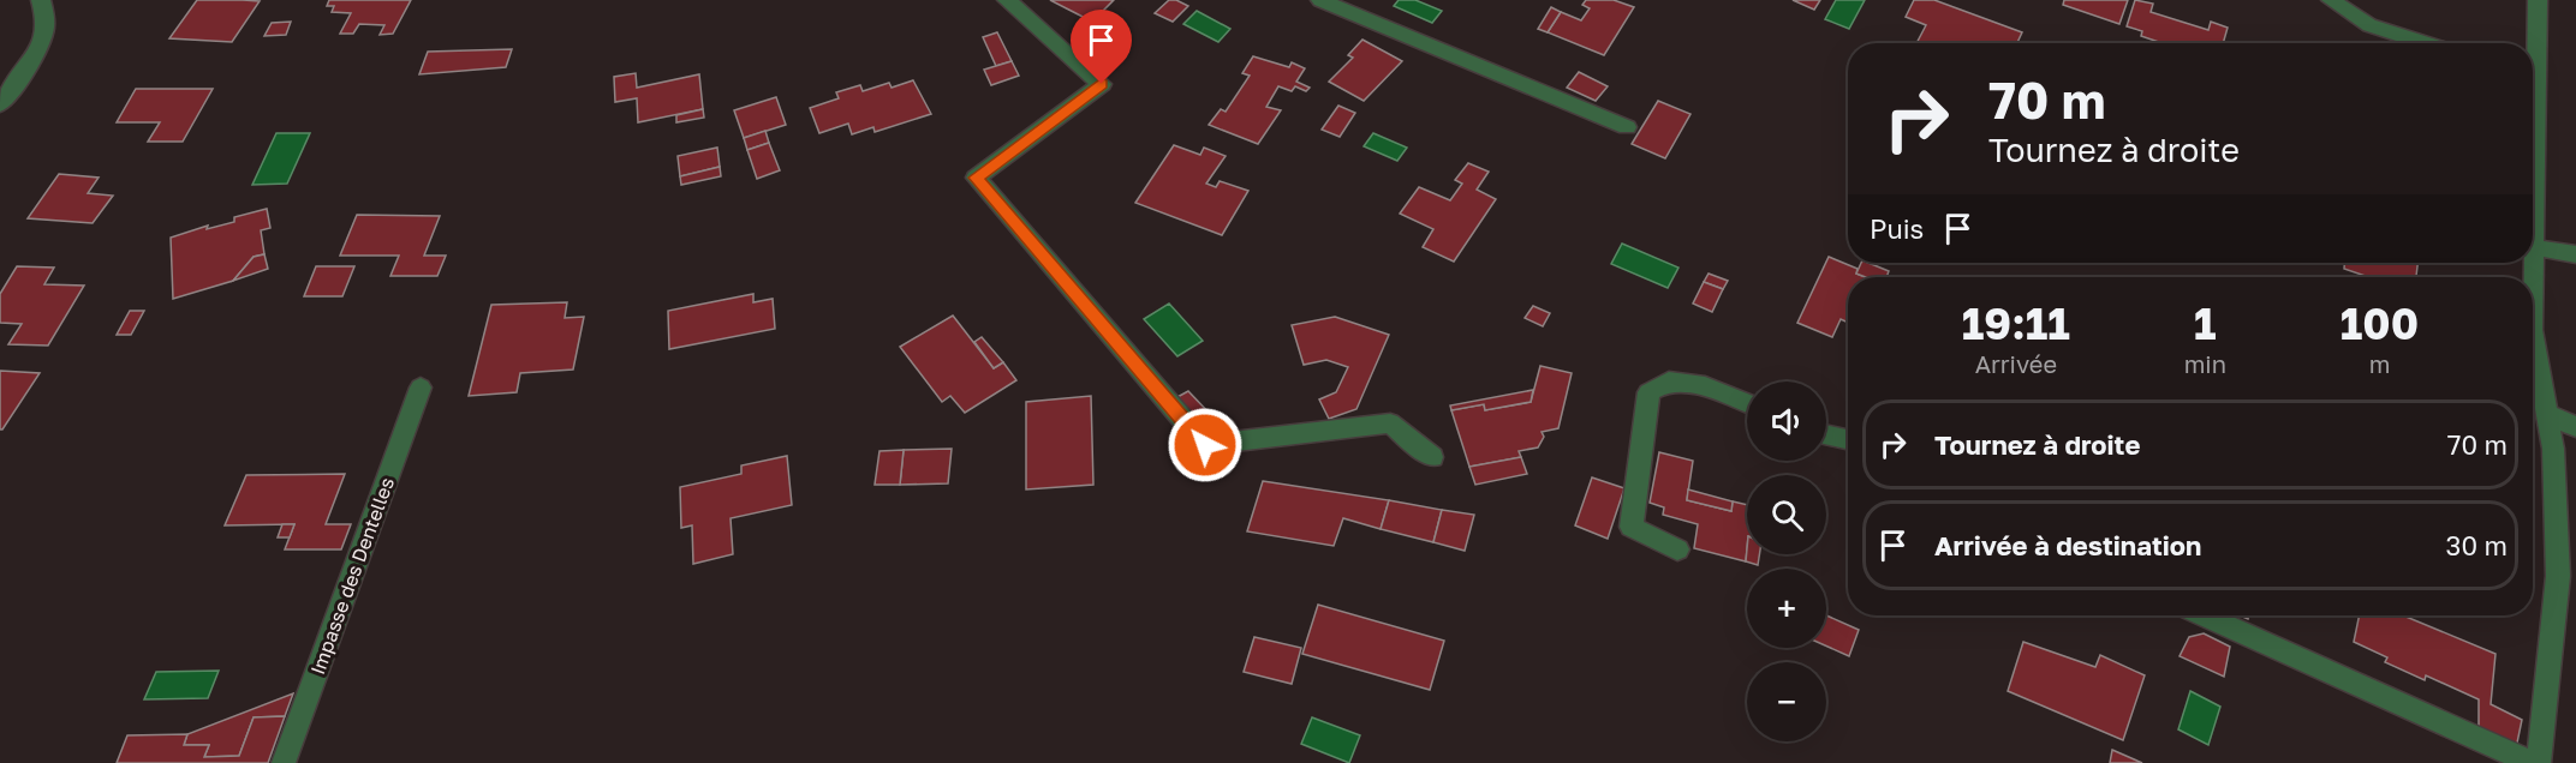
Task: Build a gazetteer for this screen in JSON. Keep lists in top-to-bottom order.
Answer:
{
  "streets": {
    "street": ["Impasse des Dentelles"]
  },
  "page": {
    "turn": ["70 m", "Tournez à droite"],
    "then": "Puis",
    "eta": [
      "19:11",
      "Arrivée",
      "1",
      "min",
      "100",
      "m"
    ],
    "map_buttons": ["+", "−"],
    "list": [
      {
        "name": "Tournez à droite",
        "value": "70 m"
      },
      {
        "name": "Arrivée à destination",
        "value": "30 m"
      }
    ]
  }
}
